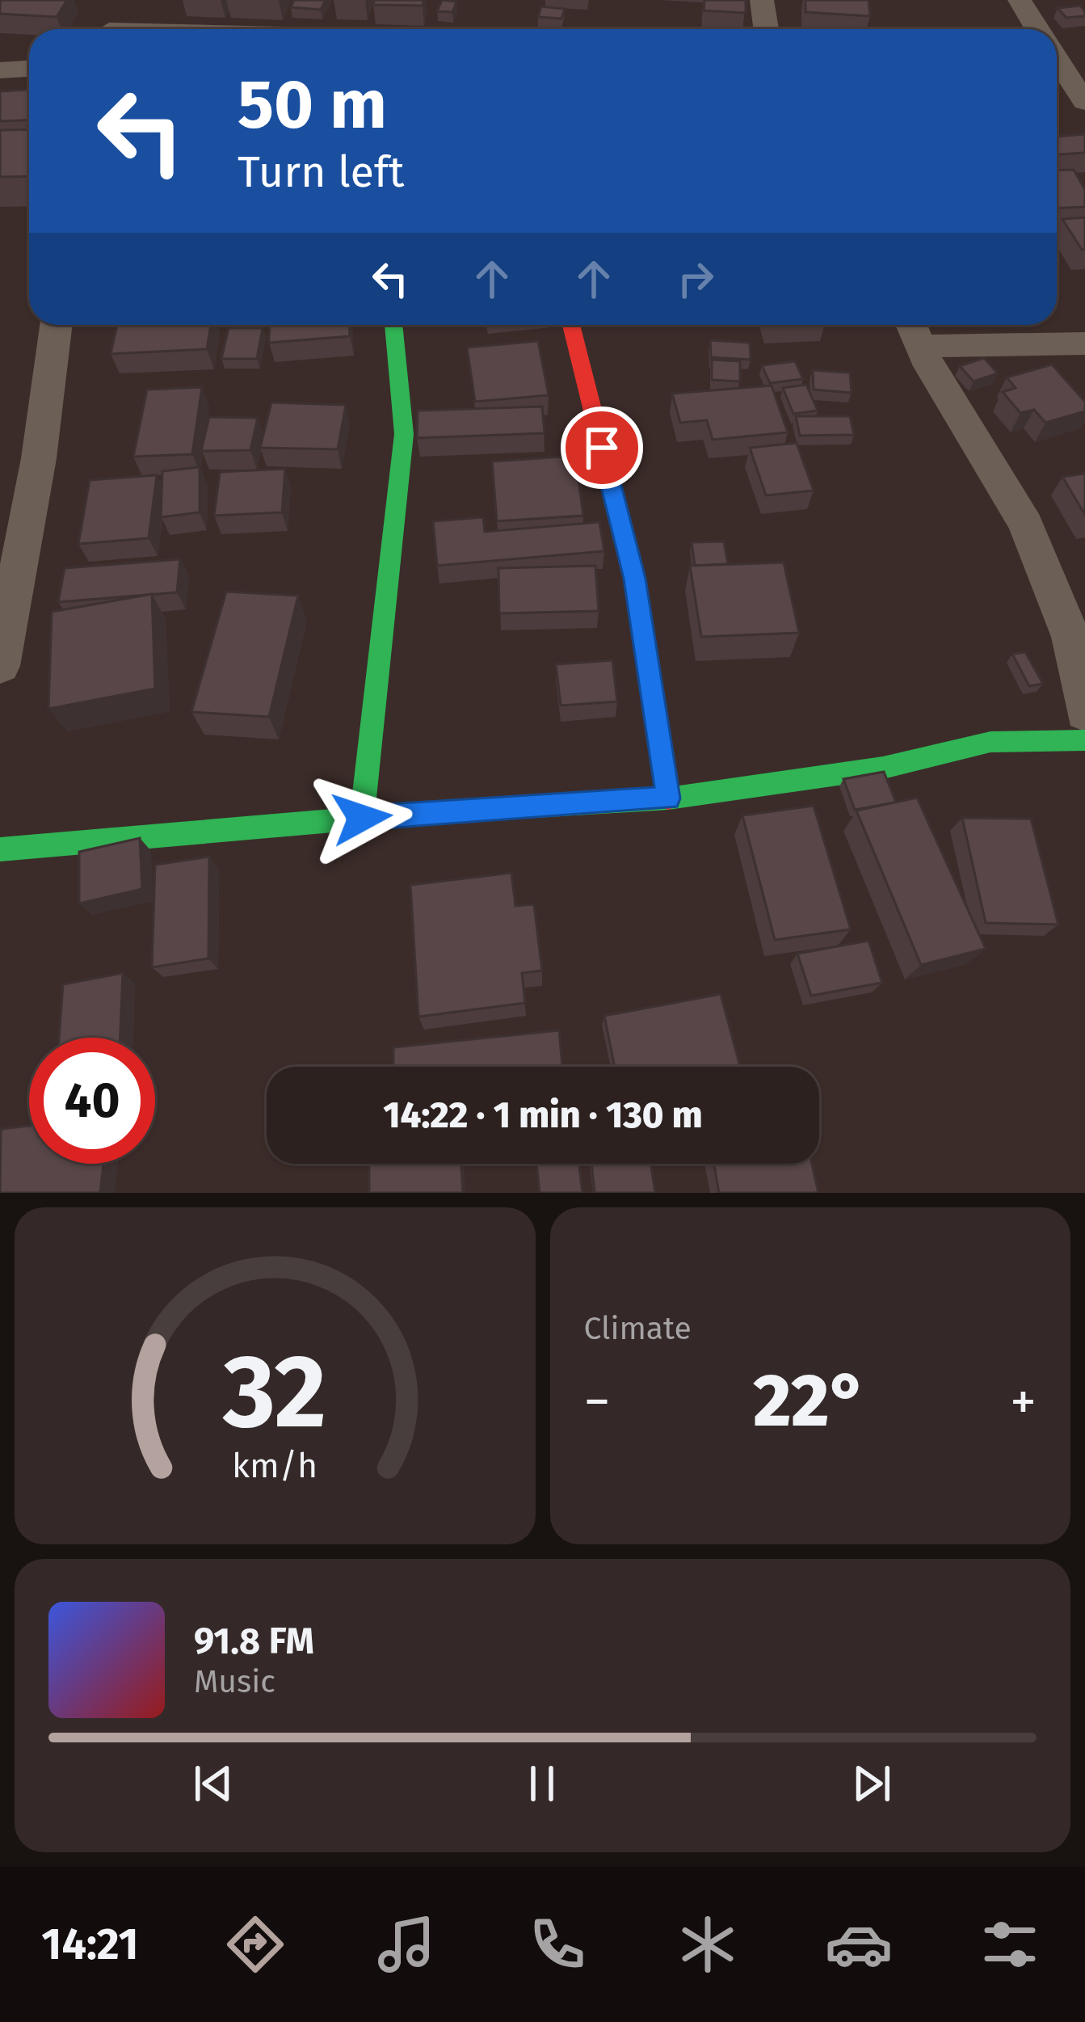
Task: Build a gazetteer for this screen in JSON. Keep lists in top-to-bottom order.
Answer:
{
  "page": {
    "turn": ["50 m", "Turn left"],
    "limit": "40",
    "trip": "14:22 · 1 min · 130 m",
    "tile": "Climate",
    "heat": ["−", "22°", "+"],
    "song": ["91.8 FM", "Music"],
    "tabs": "14:21",
    "gauge": ["32", "km/h"]
  }
}
